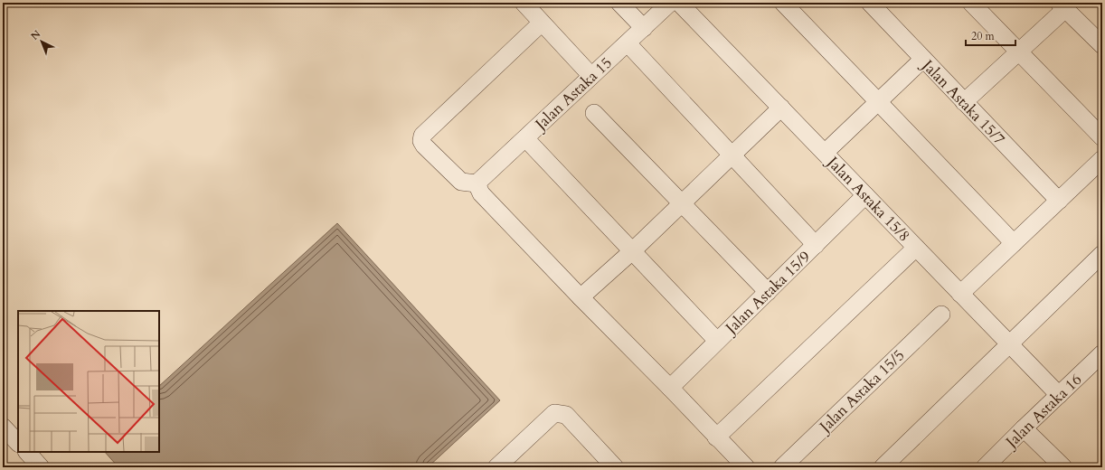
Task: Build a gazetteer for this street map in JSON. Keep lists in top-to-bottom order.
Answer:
{
  "streets": {
    "street": [
      "Jalan Astaka 15",
      "Jalan Astaka 15/7",
      "Jalan Astaka 15/8",
      "Jalan Astaka 15/9",
      "Jalan Astaka 15/5",
      "Jalan Astaka 16"
    ]
  },
  "crossings": [
    ["Jalan Astaka 15/8", "Jalan Astaka 15/9"],
    ["Jalan Astaka 15/8", "Jalan Astaka 16"]
  ],
  "scale_bar": "20 m",
  "north": "top left"
}
